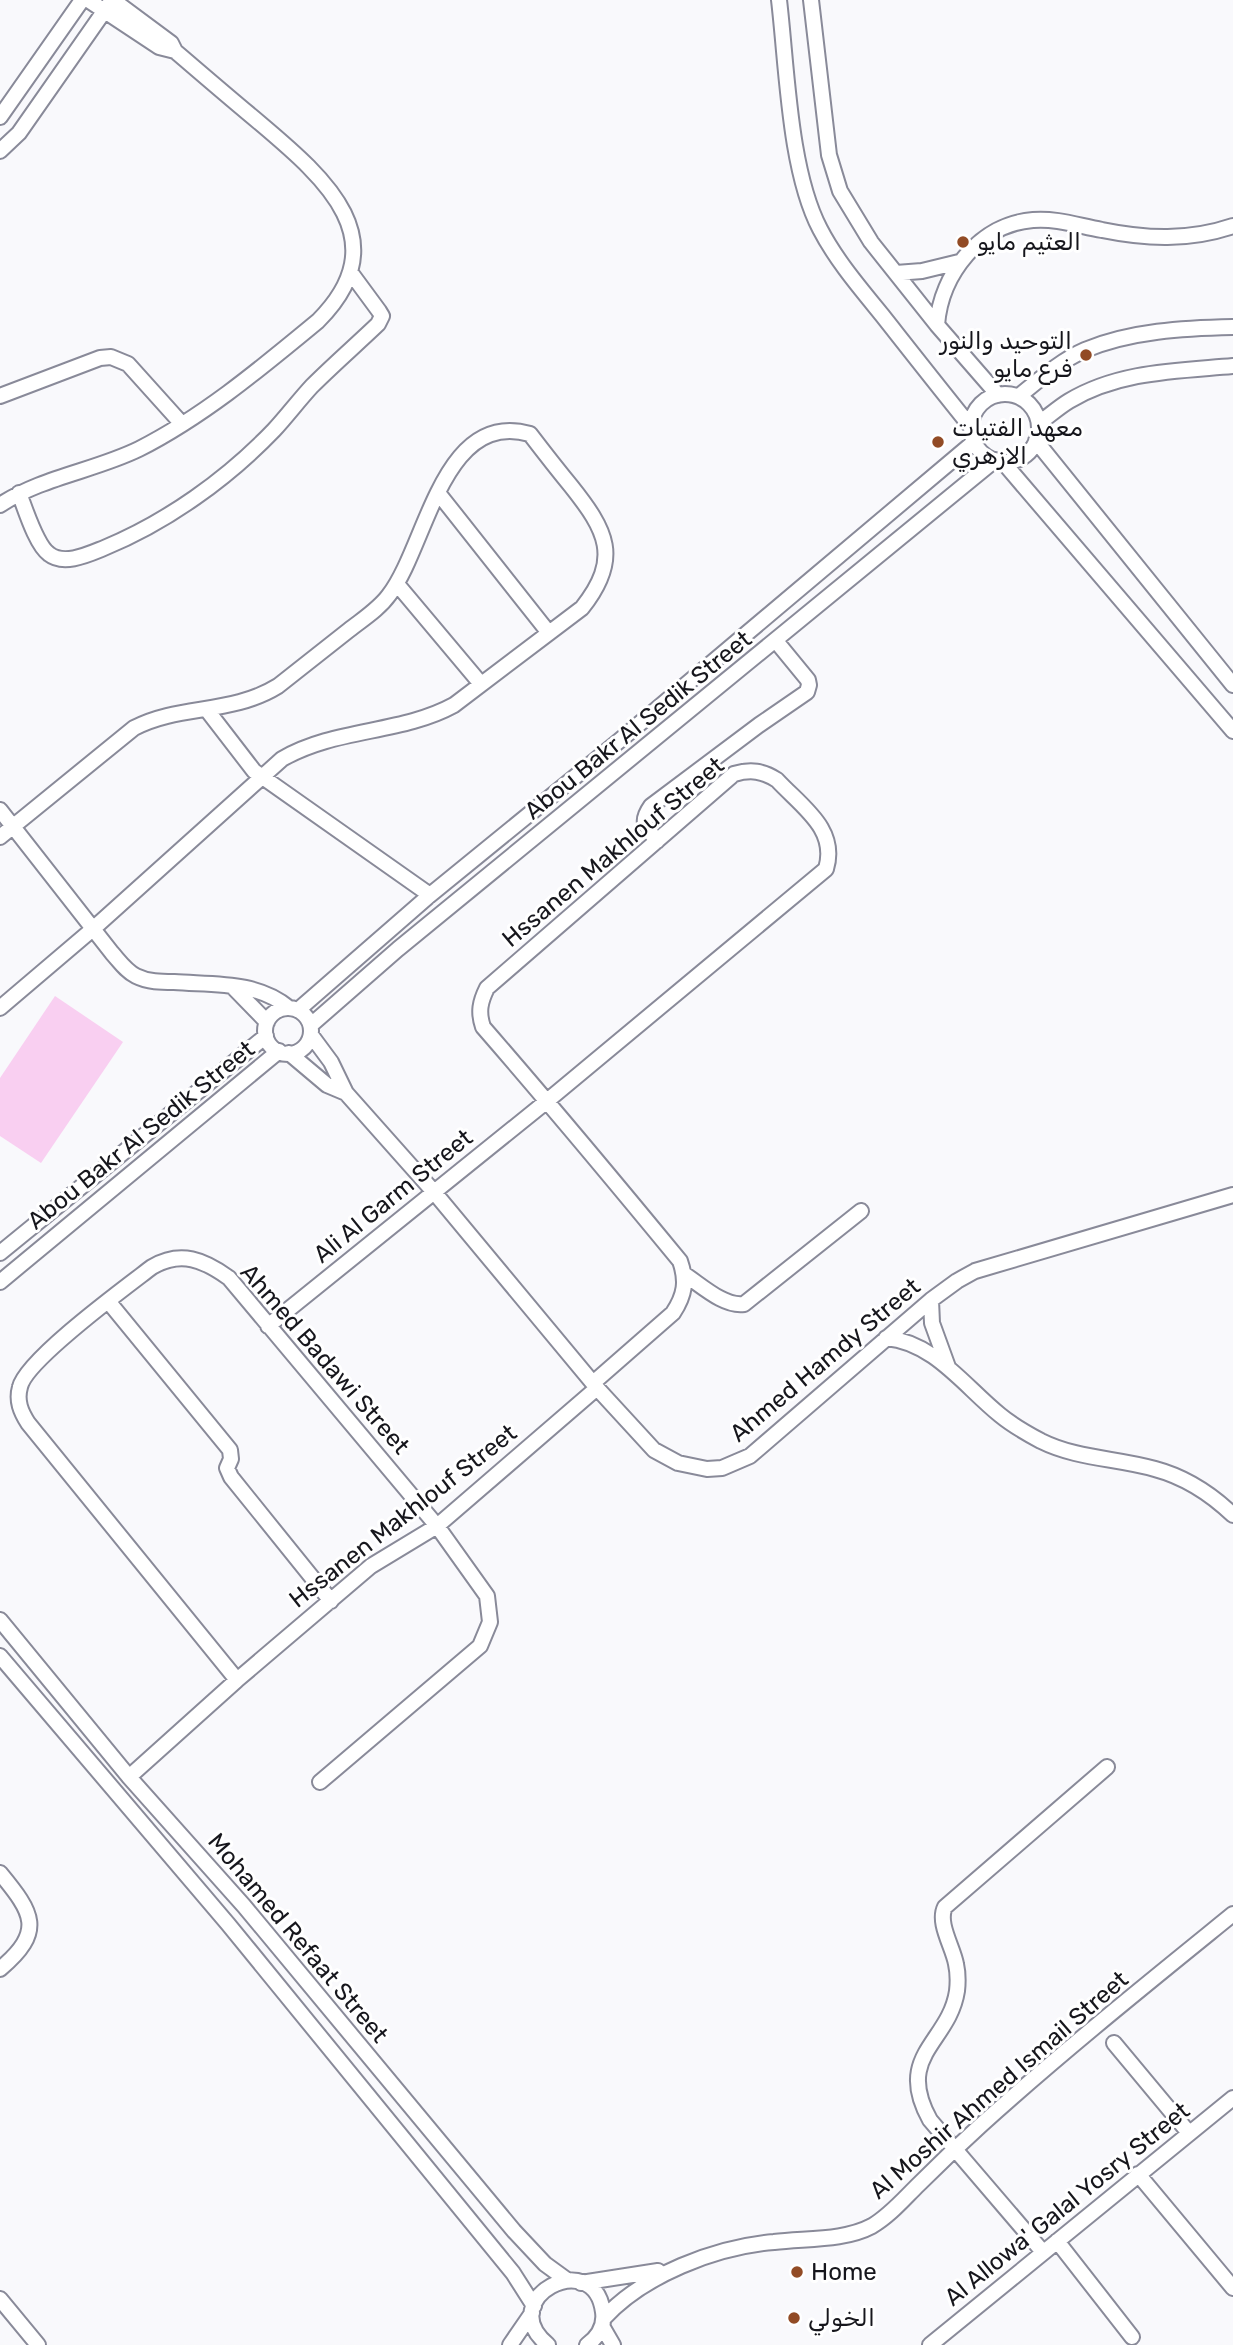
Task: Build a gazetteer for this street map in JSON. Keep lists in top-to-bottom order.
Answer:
{
  "streets": {
    "street": [
      "Abou Bakr Al Sedik Street",
      "Hssanen Makhlouf Street",
      "Ali Al Garm Street",
      "Ahmed Badawi Street",
      "Ahmed Hamdy Street",
      "Mohamed Refaat Street",
      "Al Moshir Ahmed Ismail Street",
      "Al Allowa' Galal Yosry Street"
    ]
  },
  "crossings": [
    ["Abou Bakr Al Sedik Street", "Ahmed Hamdy Street"],
    ["Hssanen Makhlouf Street", "Ali Al Garm Street"],
    ["Hssanen Makhlouf Street", "Ahmed Badawi Street"],
    ["Hssanen Makhlouf Street", "Ahmed Hamdy Street"],
    ["Hssanen Makhlouf Street", "Mohamed Refaat Street"],
    ["Ali Al Garm Street", "Ahmed Badawi Street"],
    ["Ali Al Garm Street", "Ahmed Hamdy Street"],
    ["Mohamed Refaat Street", "Al Moshir Ahmed Ismail Street"]
  ],
  "places": [
    "العثيم مايو",
    "التوحيد والنور فرع مايو",
    "معهد الفتيات الازهري",
    "Home",
    "الخولي"
  ]
}
